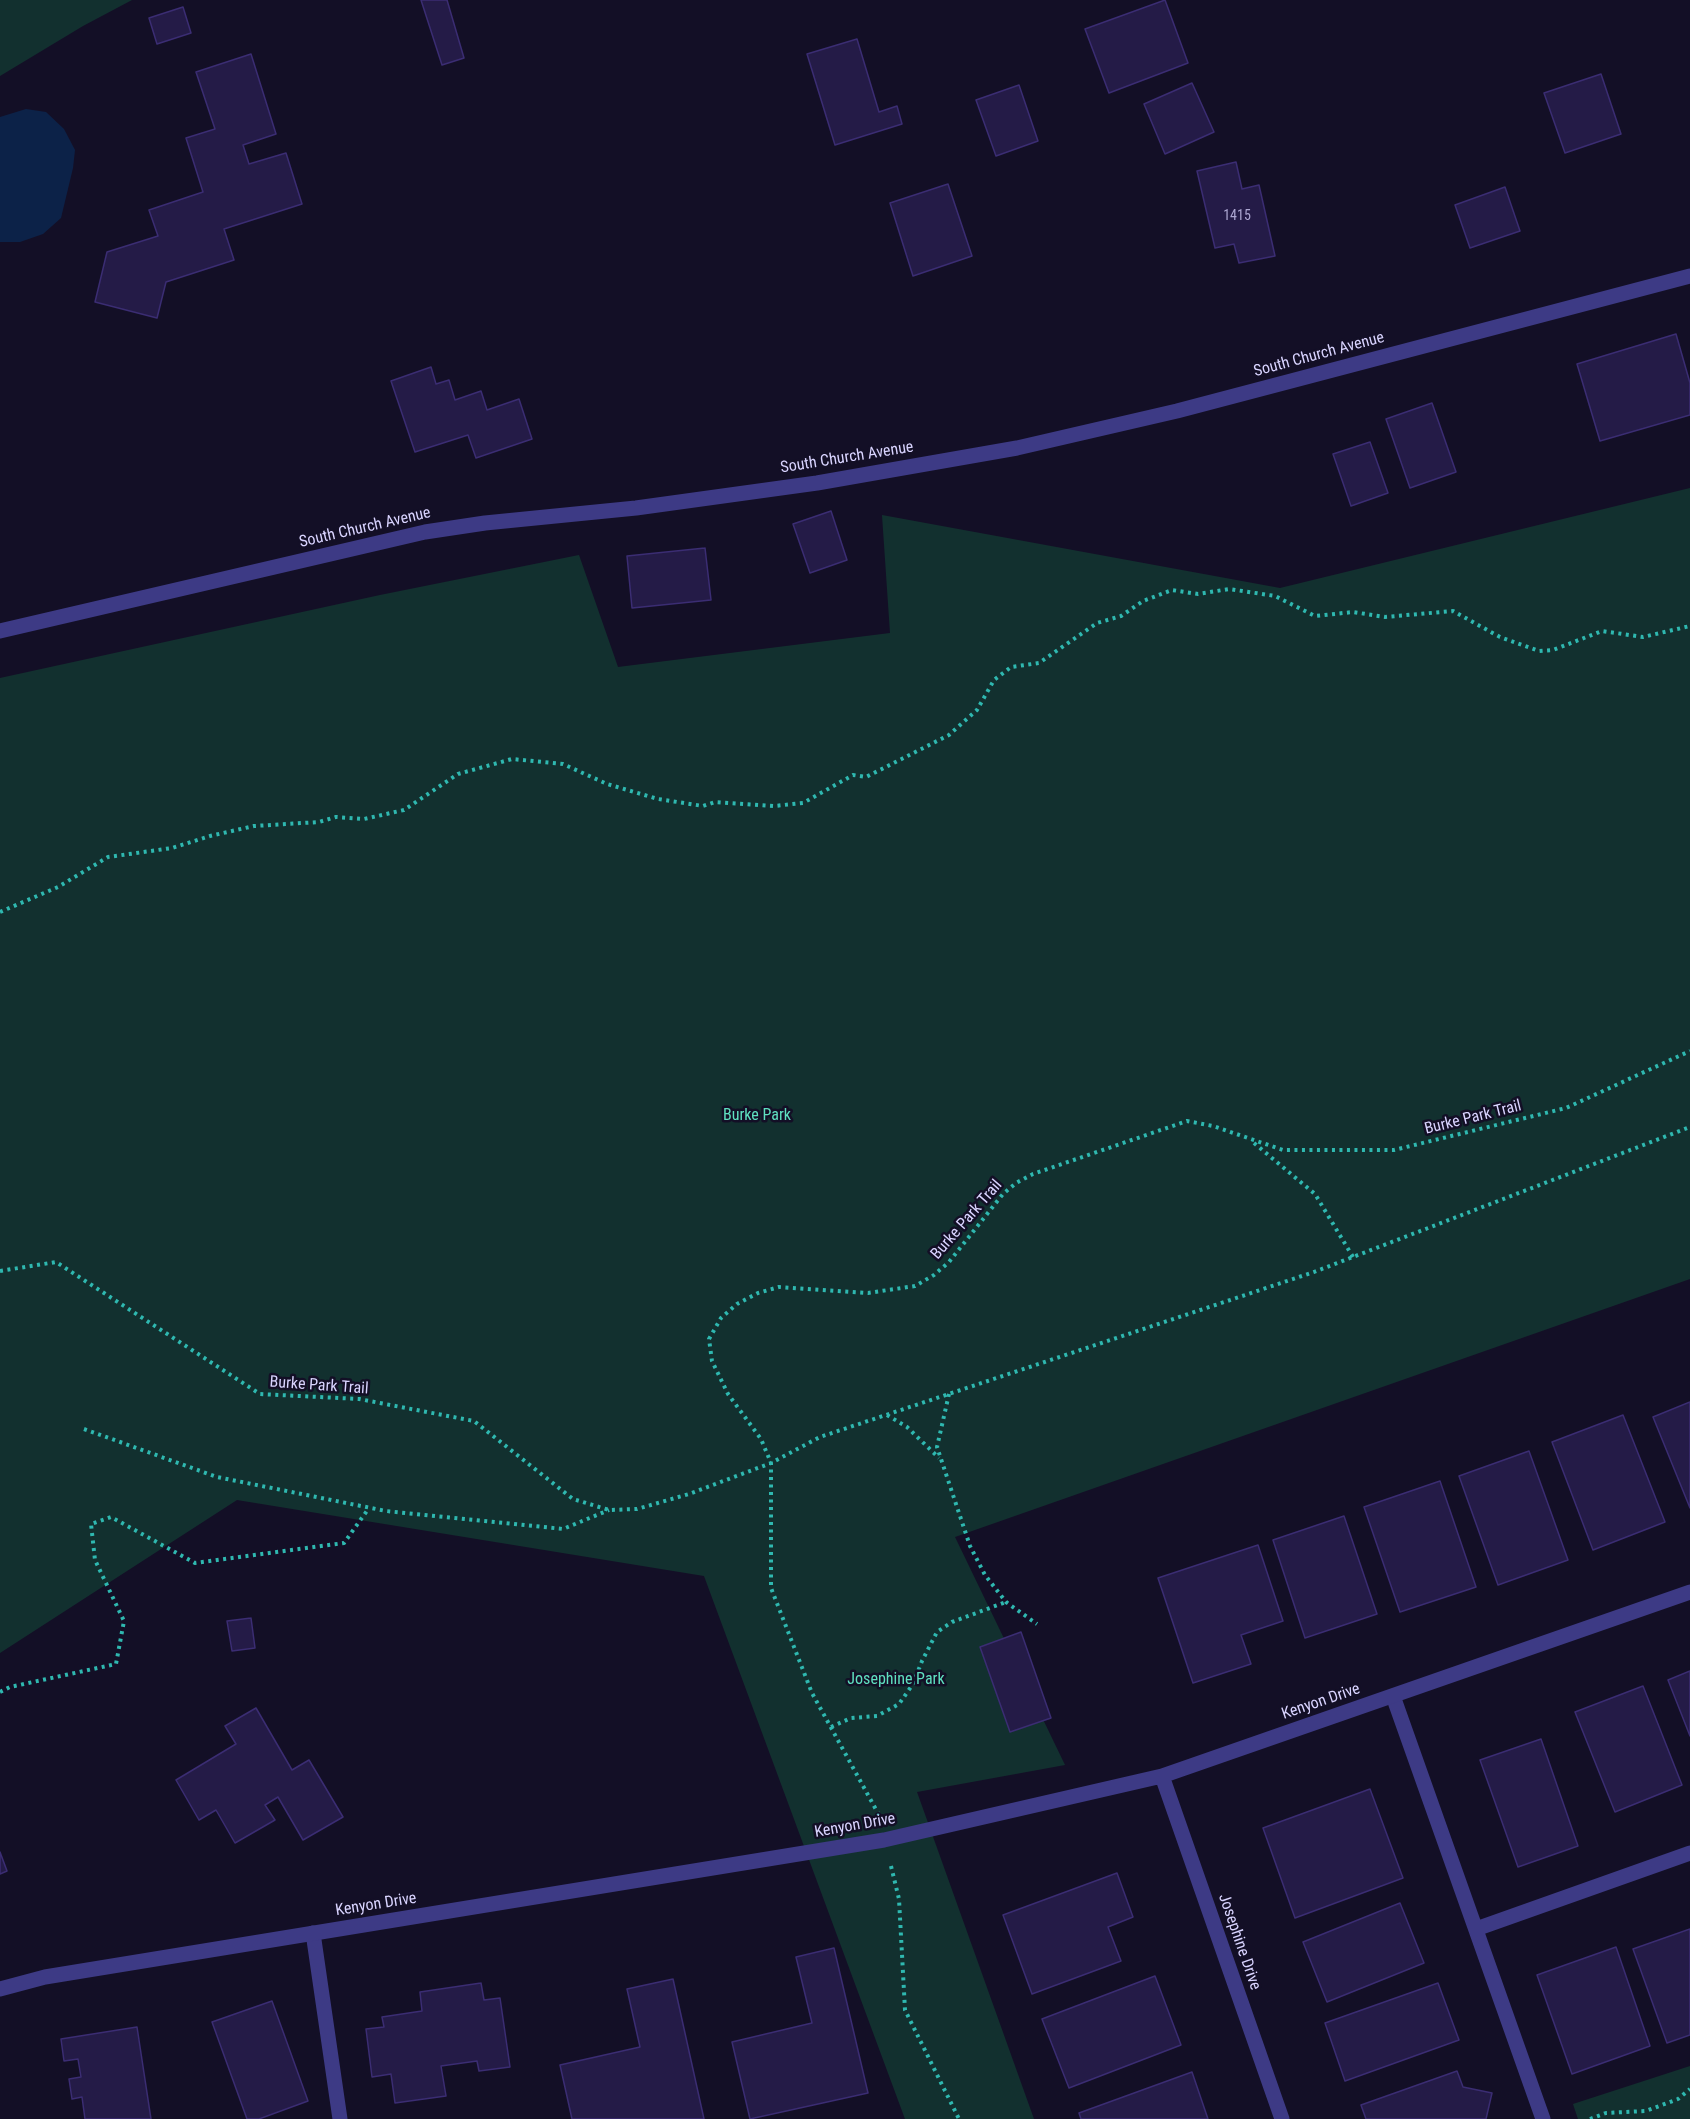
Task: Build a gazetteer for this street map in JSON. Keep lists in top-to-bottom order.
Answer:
{
  "streets": {
    "street": ["South Church Avenue", "Kenyon Drive", "Josephine Drive"],
    "path": ["Burke Park Trail"]
  },
  "crossings": [
    ["Kenyon Drive", "Josephine Drive"]
  ],
  "parks": ["Burke Park", "Josephine Park"],
  "house_numbers": ["1415"]
}
